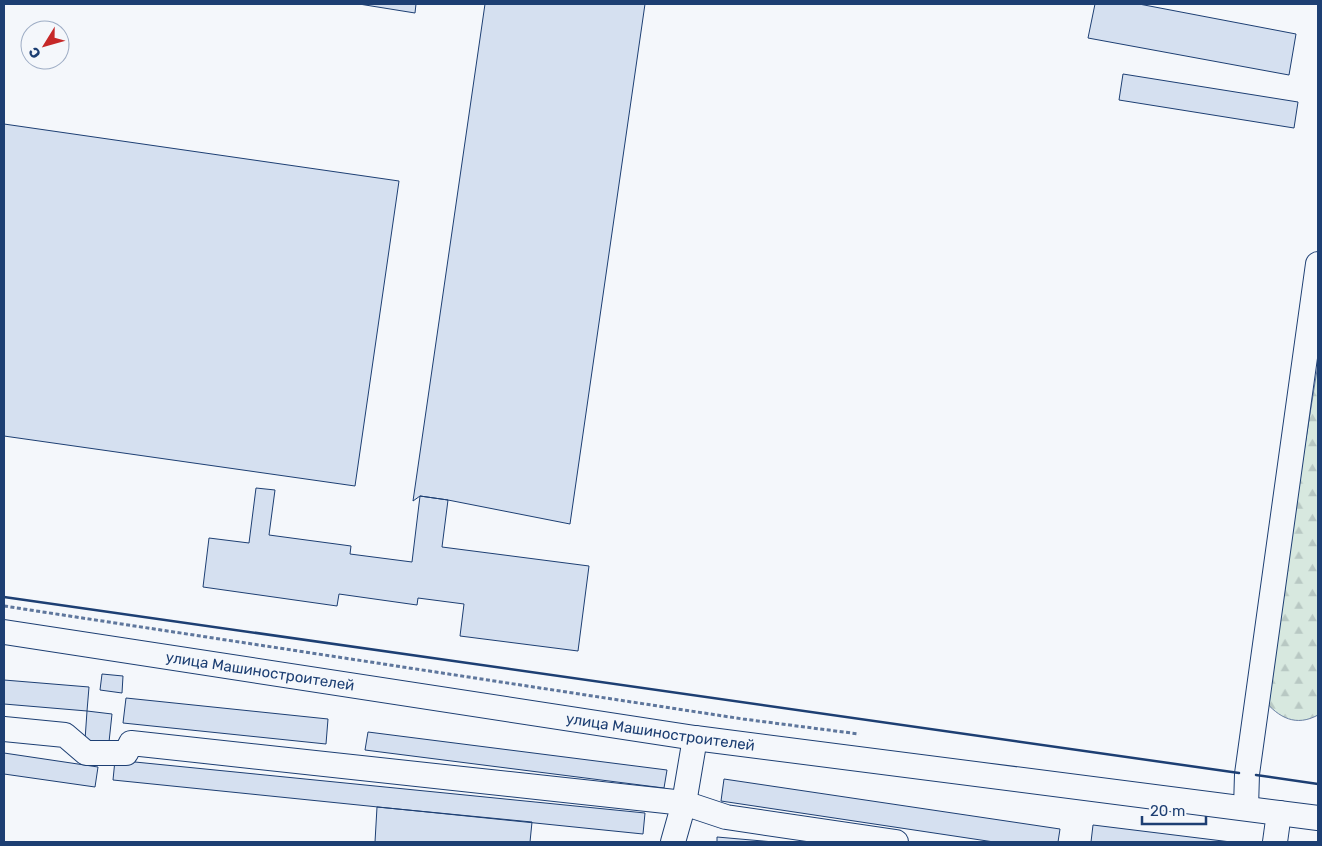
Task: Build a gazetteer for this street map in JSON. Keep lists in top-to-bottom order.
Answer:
{
  "streets": {
    "street": ["улица Машиностроителей"]
  },
  "scale_bar": "20 m",
  "north": "bottom left"
}
